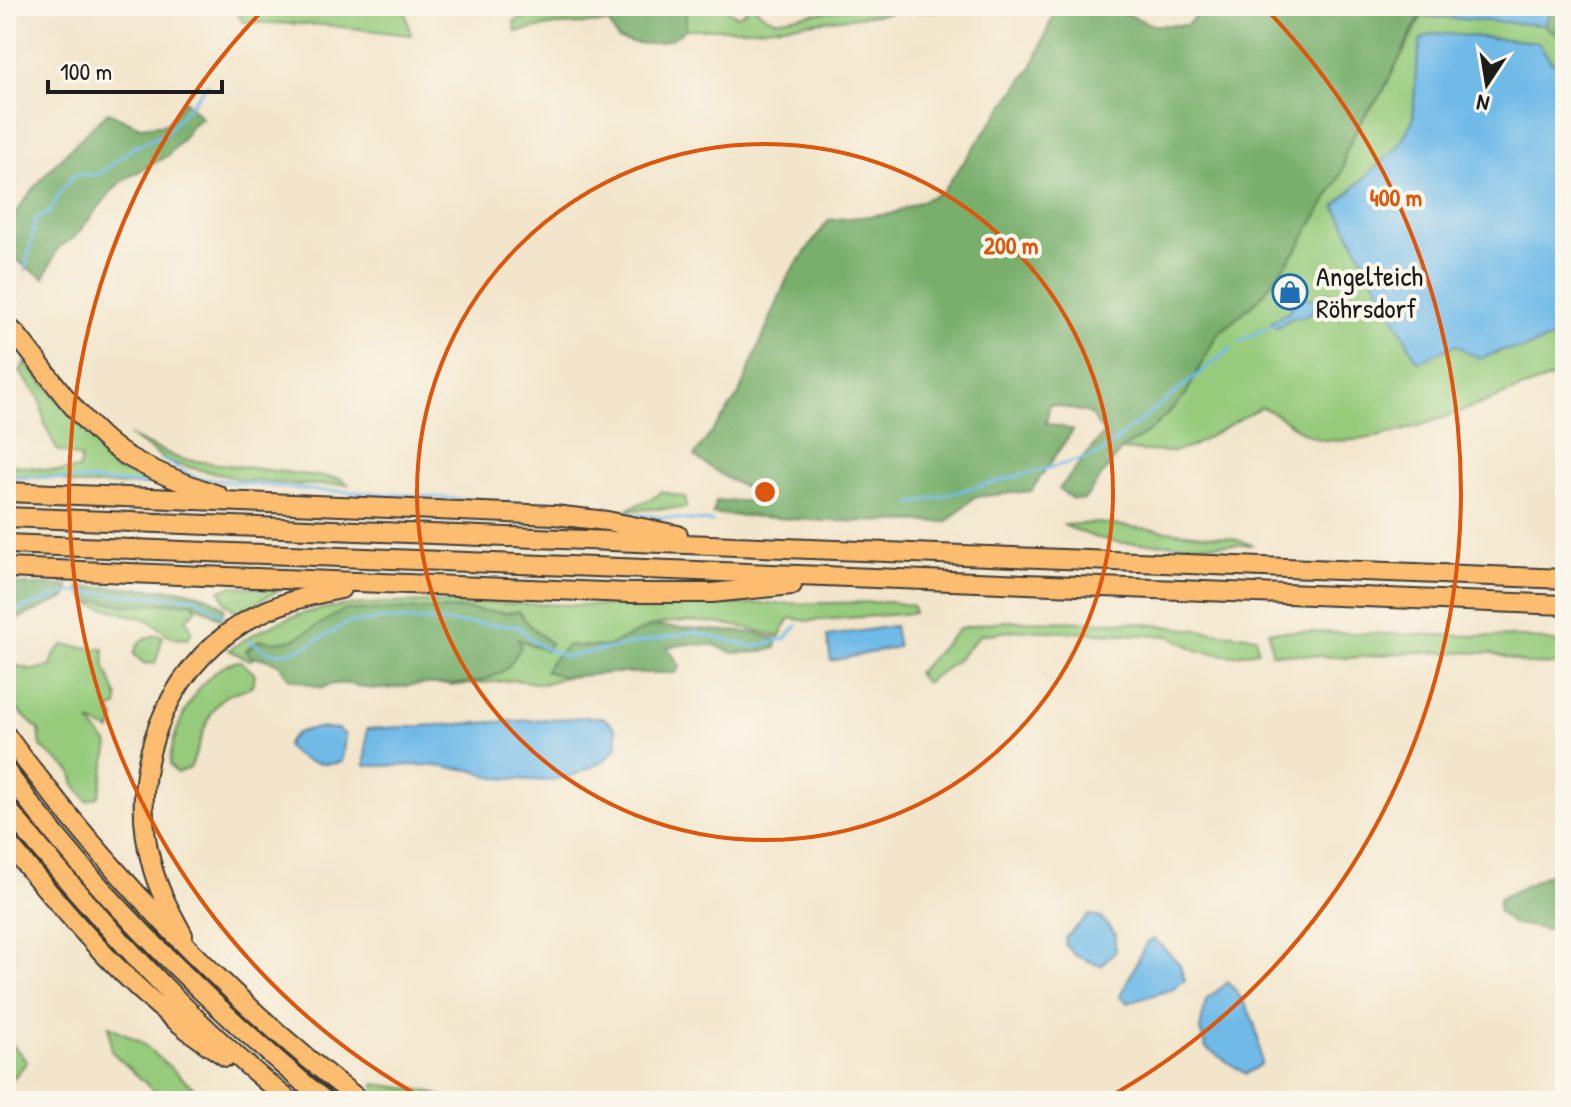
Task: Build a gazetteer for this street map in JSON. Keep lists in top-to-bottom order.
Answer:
{
  "places": {
    "shop": ["Angelteich Röhrsdorf"]
  },
  "scale_bar": "100 m",
  "north": "bottom",
  "rings": ["400 m", "200 m"]
}
